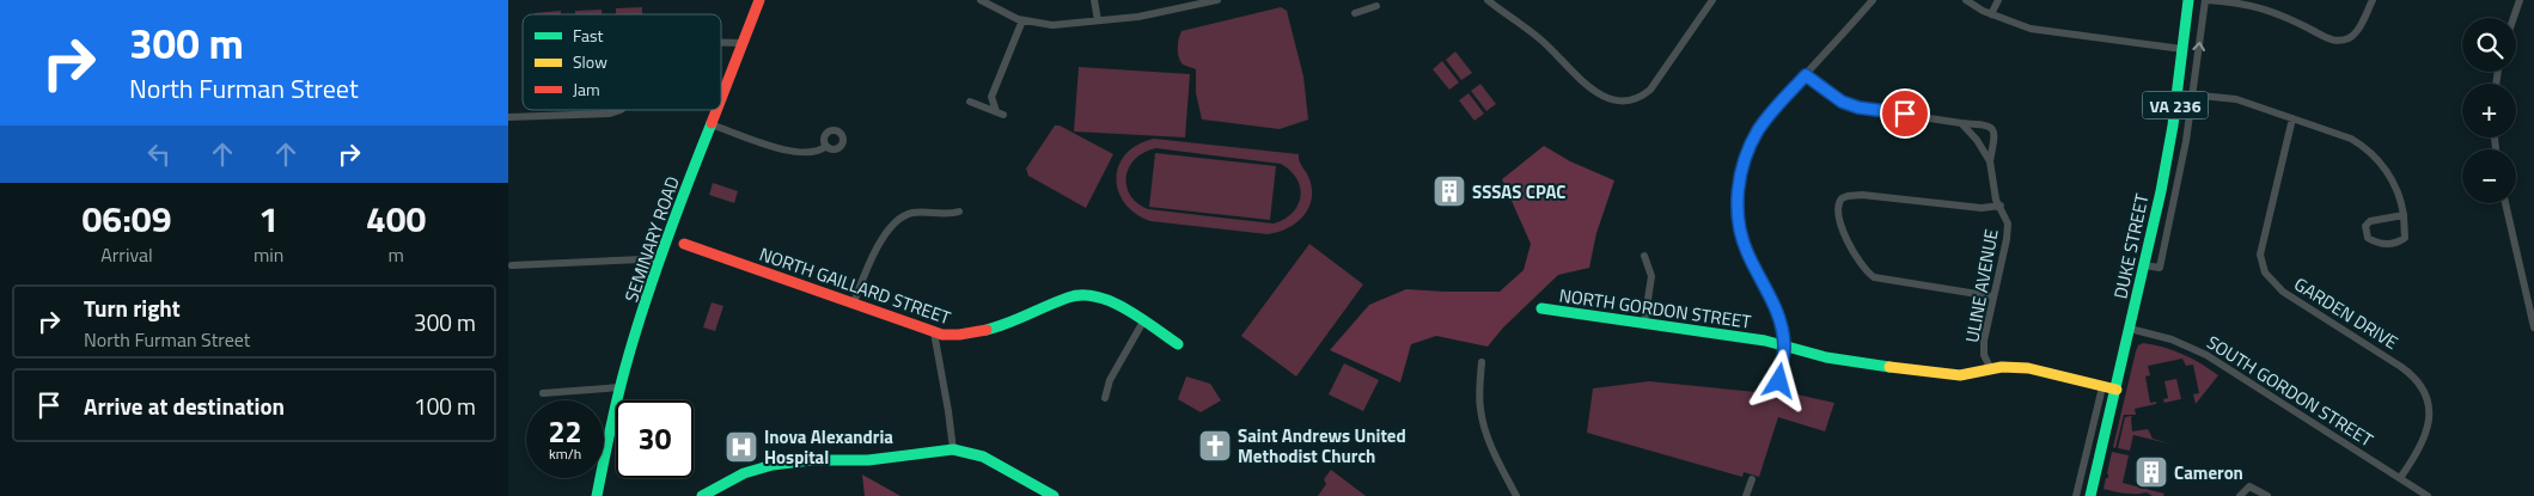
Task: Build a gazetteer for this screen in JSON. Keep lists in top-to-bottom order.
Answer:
{
  "streets": {
    "street": [
      "VA 236",
      "SEMINARY ROAD",
      "DUKE STREET",
      "NORTH GAILLARD STREET",
      "ULINE AVENUE",
      "NORTH GORDON STREET",
      "GARDEN DRIVE",
      "SOUTH GORDON STREET"
    ]
  },
  "crossings": [
    ["DUKE STREET", "NORTH GORDON STREET"],
    ["DUKE STREET", "SOUTH GORDON STREET"],
    ["ULINE AVENUE", "NORTH GORDON STREET"],
    ["GARDEN DRIVE", "SOUTH GORDON STREET"]
  ],
  "places": {
    "building": ["SSSAS CPAC", "Cameron"],
    "church": ["Saint Andrews United Methodist Church"],
    "hospital": ["Inova Alexandria Hospital"]
  },
  "legend": ["Fast", "Slow", "Jam"],
  "page": {
    "turn": ["300 m", "North Furman Street"],
    "map_buttons": ["+", "−"],
    "eta": [
      "06:09",
      "Arrival",
      "1",
      "min",
      "400",
      "m"
    ],
    "list": [
      {
        "name": "Turn right",
        "note": "North Furman Street",
        "value": "300 m"
      },
      {
        "name": "Arrive at destination",
        "value": "100 m"
      }
    ],
    "speed": "22 km/h",
    "limit": "30"
  }
}
